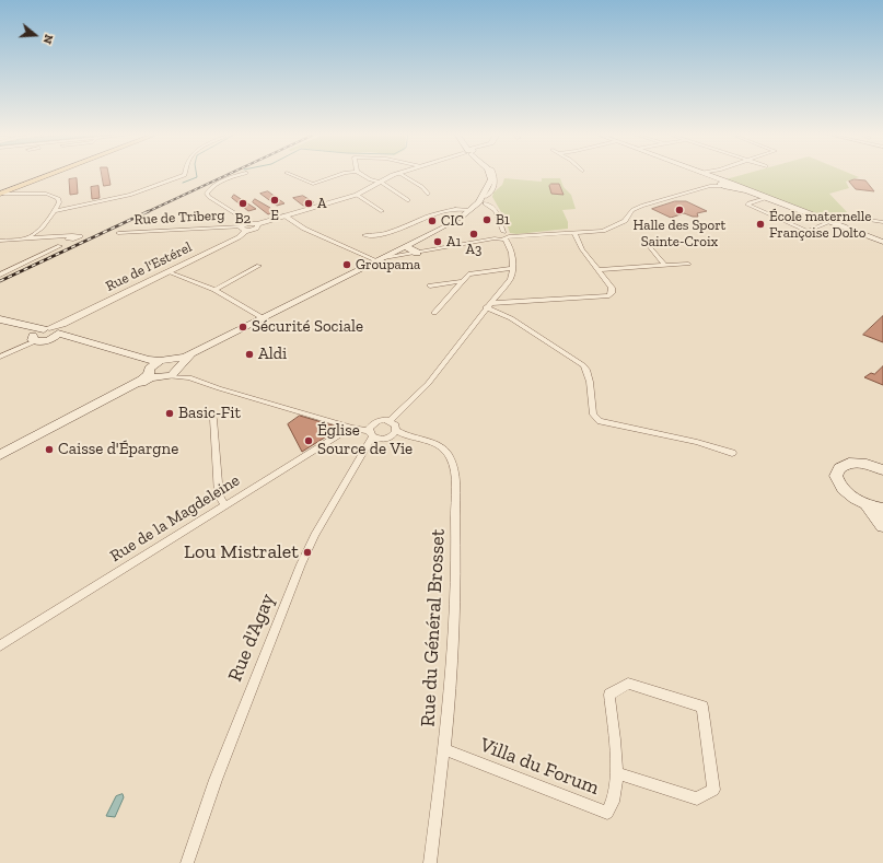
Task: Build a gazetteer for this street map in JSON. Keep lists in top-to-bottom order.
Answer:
{
  "streets": {
    "street": [
      "Rue de Triberg",
      "Rue de l'Estérel",
      "Rue de la Magdeleine",
      "Rue du Général Brosset",
      "Rue d'Agay",
      "Villa du Forum"
    ]
  },
  "crossings": [
    ["Rue de Triberg", "Rue de l'Estérel"],
    ["Rue du Général Brosset", "Villa du Forum"]
  ],
  "places": [
    "E",
    "B2",
    "A",
    "Halle des Sport Sainte-Croix",
    "B1",
    "CIC",
    "École maternelle Françoise Dolto",
    "A3",
    "A1",
    "Groupama",
    "Sécurité Sociale",
    "Aldi",
    "Basic-Fit",
    "Église Source de Vie",
    "Caisse d'Épargne",
    "Lou Mistralet"
  ],
  "north": "right"
}
